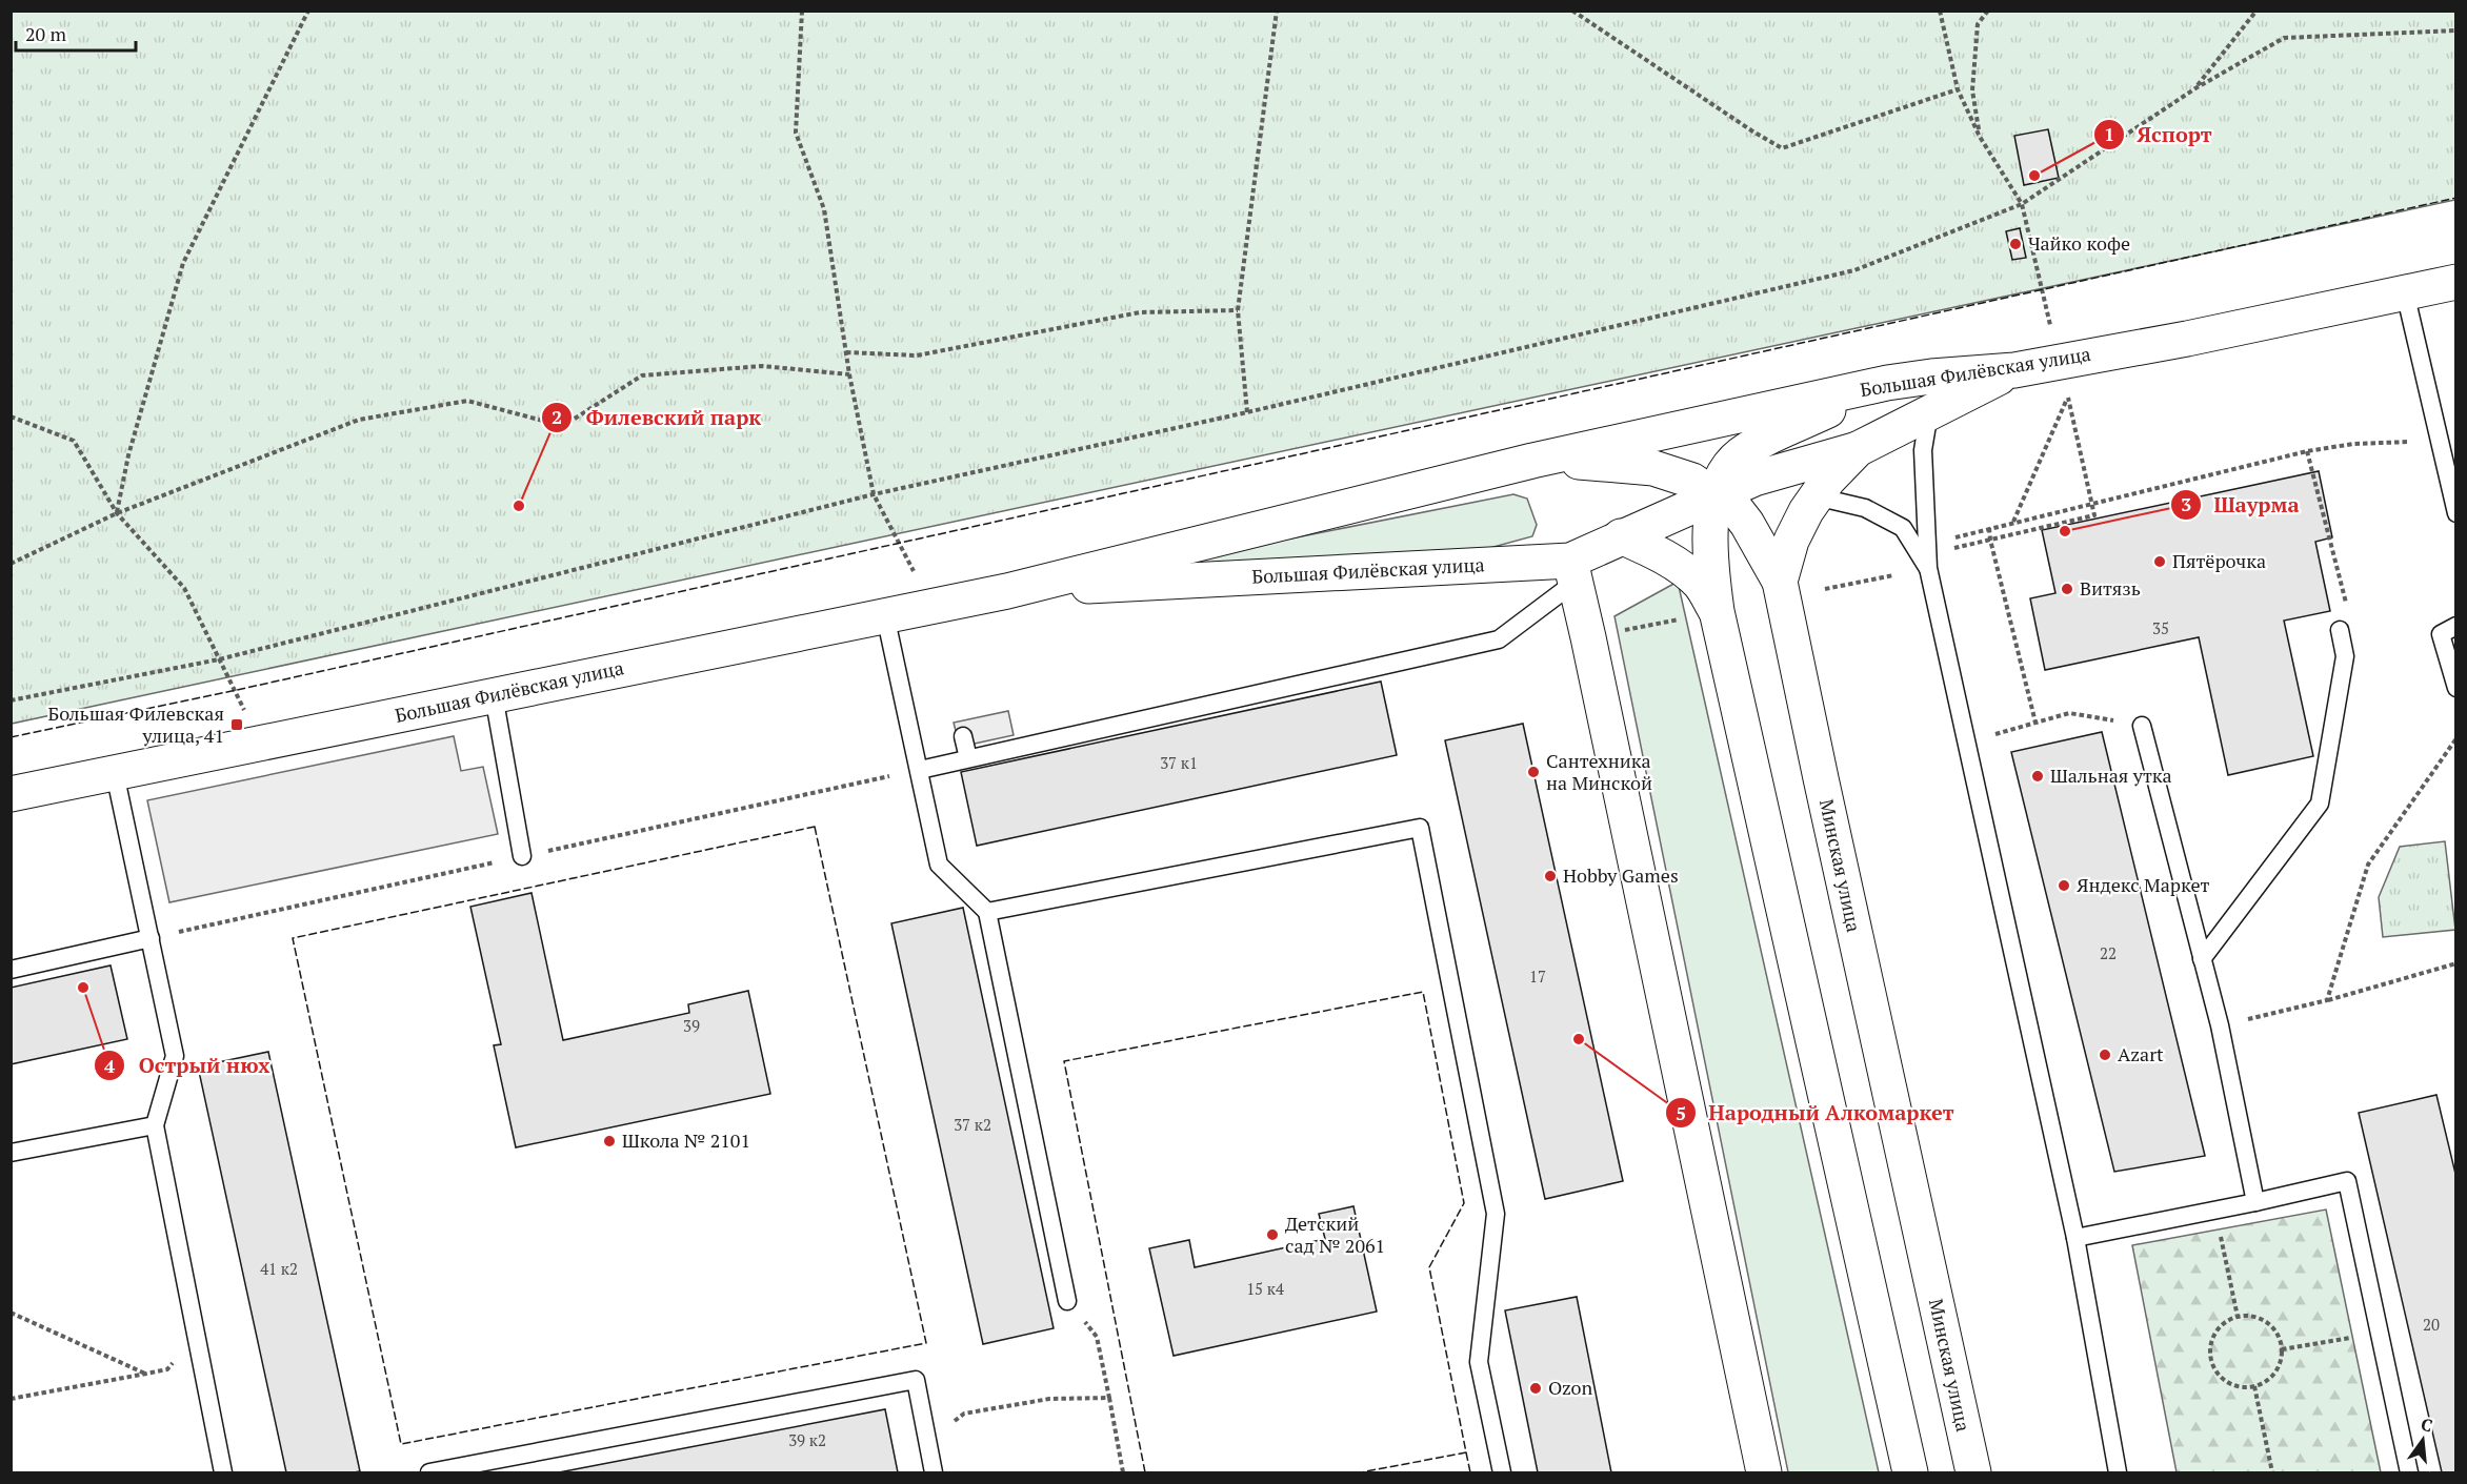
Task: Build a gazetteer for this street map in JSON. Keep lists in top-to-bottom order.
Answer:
{
  "streets": {
    "street": ["Большая Филёвская улица", "Минская улица"]
  },
  "crossings": [
    ["Большая Филёвская улица", "Минская улица"]
  ],
  "places": {
    "other": [
      "Яспорт",
      "Чайко кофе",
      "Филевский парк",
      "Шаурма",
      "Пятёрочка",
      "Витязь",
      "Сантехника на Минской",
      "Шальная утка",
      "Hobby Games",
      "Яндекс Маркет",
      "Острый нюх",
      "Народный Алкомаркет",
      "Azart",
      "Школа № 2101",
      "Детский сад № 2061",
      "Ozon"
    ],
    "transit": ["Большая Филевская улица, 41"]
  },
  "house_numbers": [
    "35",
    "37 к1",
    "22",
    "17",
    "39",
    "37 к2",
    "41 к2",
    "15 к4",
    "20",
    "39 к2"
  ],
  "scale_bar": "20 m",
  "north": "top"
}
